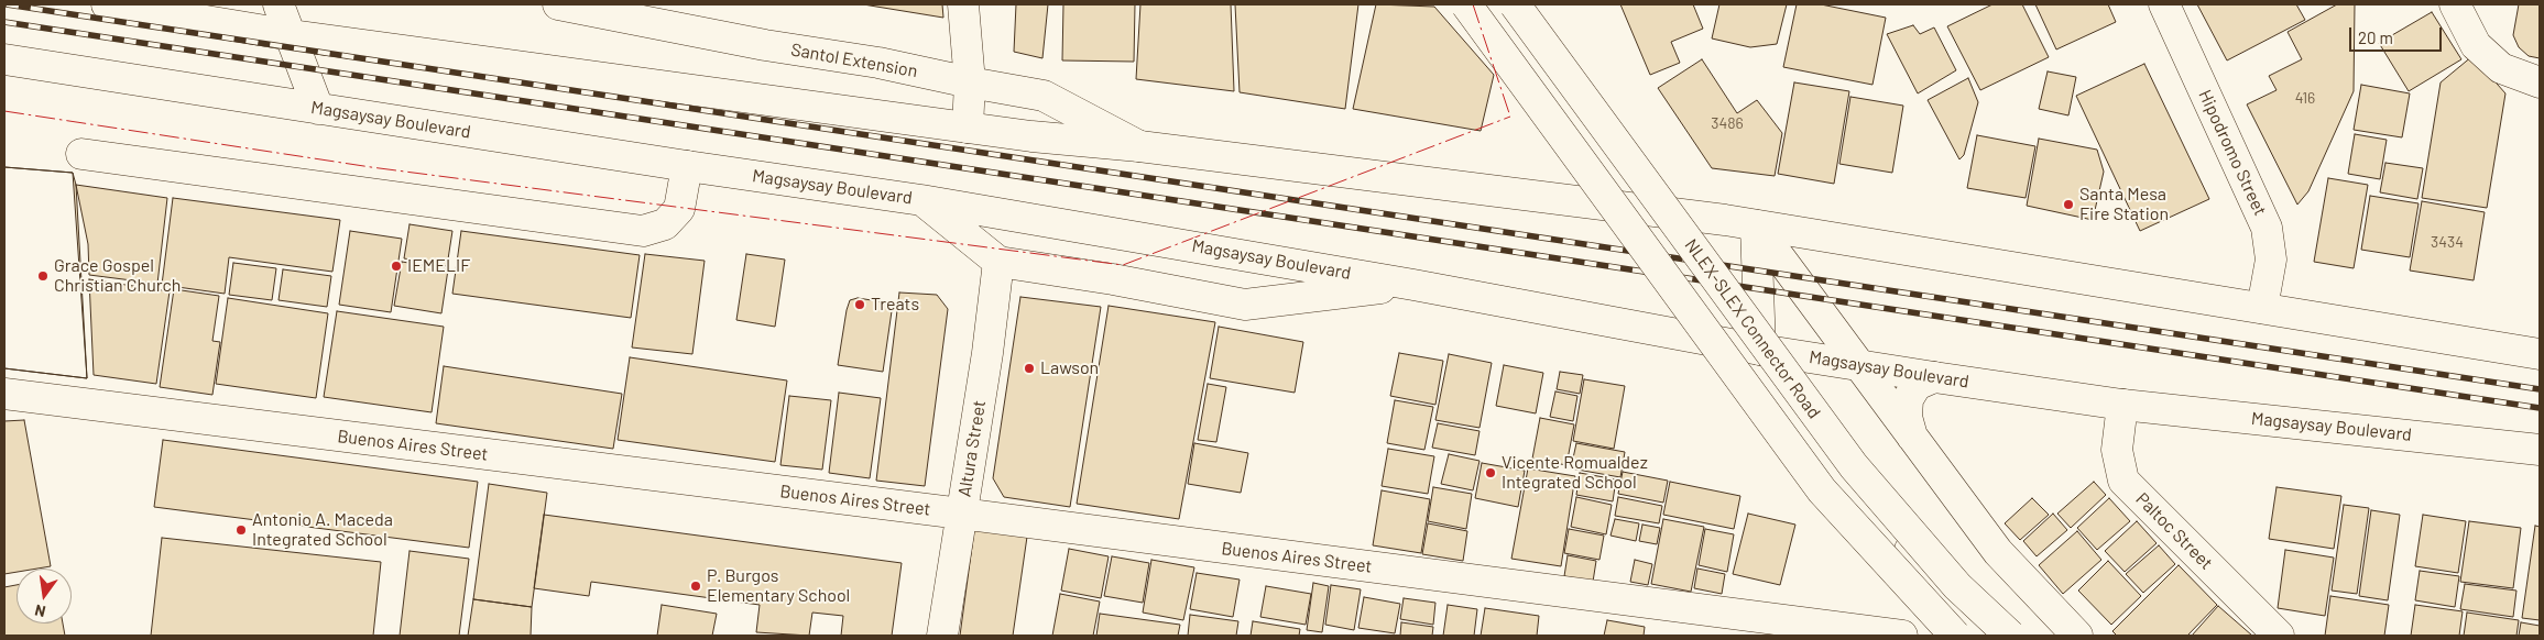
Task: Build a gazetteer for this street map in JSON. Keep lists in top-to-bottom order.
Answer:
{
  "streets": {
    "main road": [
      "Santol Extension",
      "Magsaysay Boulevard",
      "Hipodromo Street",
      "NLEX-SLEX Connector Road",
      "Buenos Aires Street",
      "Altura Street",
      "Paltoc Street"
    ]
  },
  "crossings": [
    ["Magsaysay Boulevard", "Paltoc Street"],
    ["Buenos Aires Street", "Altura Street"]
  ],
  "places": [
    "Santa Mesa Fire Station",
    "IEMELIF",
    "Grace Gospel Christian Church",
    "Treats",
    "Lawson",
    "Vicente Romualdez Integrated School",
    "Antonio A. Maceda Integrated School",
    "P. Burgos Elementary School"
  ],
  "house_numbers": ["416", "3486", "3434"],
  "scale_bar": "20 m",
  "north": "bottom"
}
